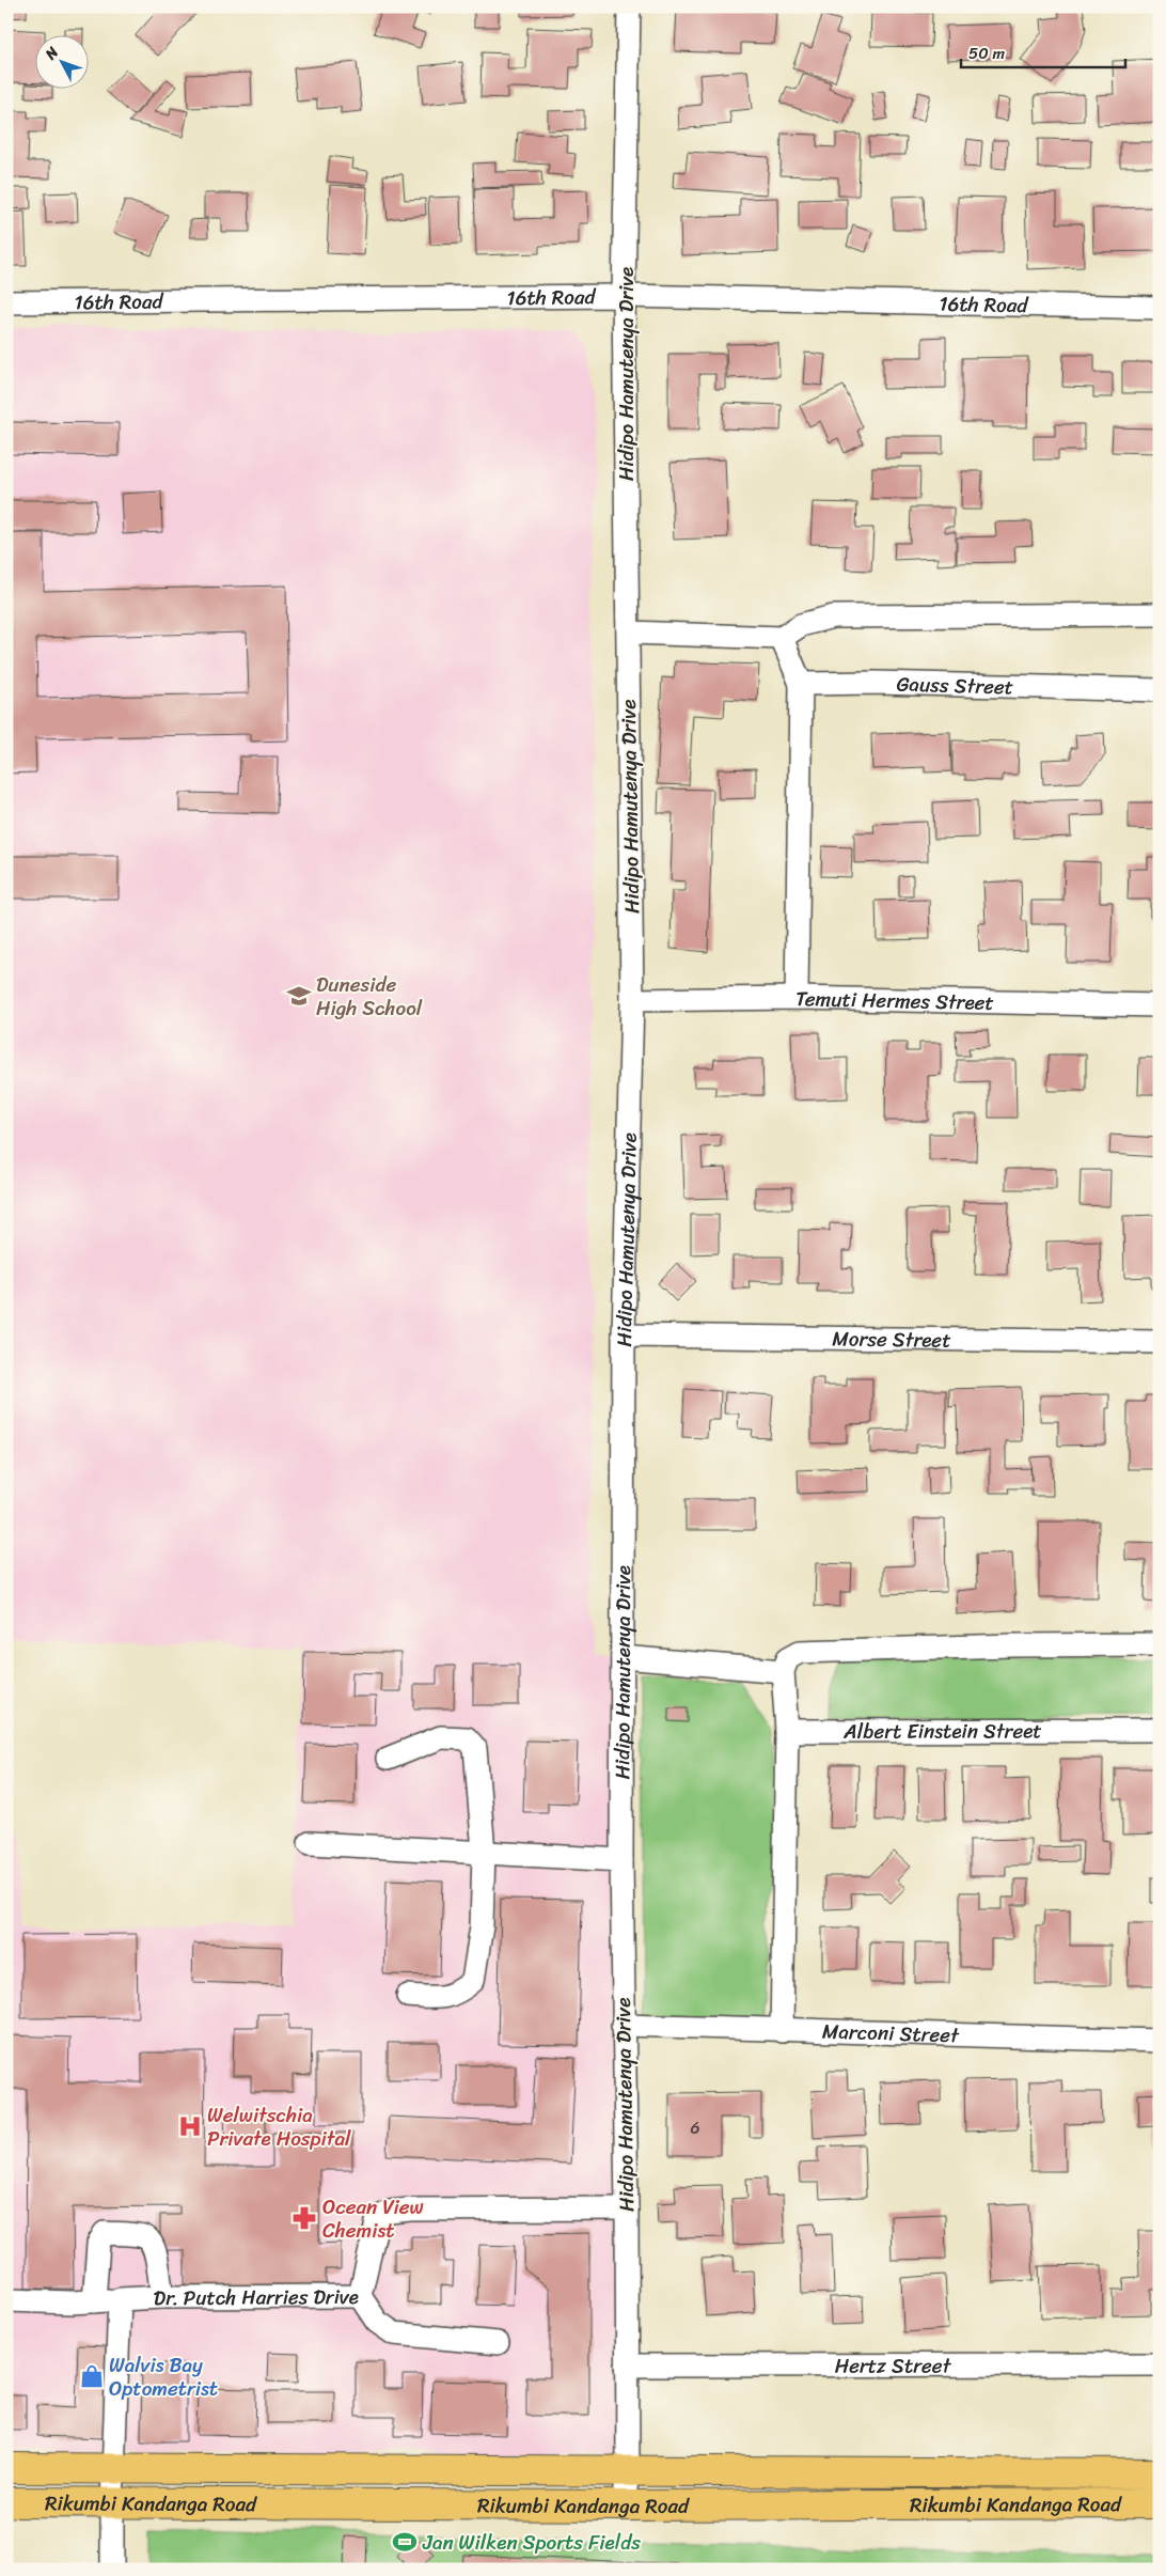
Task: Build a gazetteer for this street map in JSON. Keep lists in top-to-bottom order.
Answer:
{
  "streets": {
    "main road": ["Rikumbi Kandanga Road"],
    "street": [
      "16th Road",
      "Hidipo Hamutenya Drive",
      "Gauss Street",
      "Temuti Hermes Street",
      "Morse Street",
      "Albert Einstein Street",
      "Marconi Street",
      "Dr. Putch Harries Drive",
      "Hertz Street"
    ]
  },
  "crossings": [
    ["16th Road", "Hidipo Hamutenya Drive"],
    ["Hidipo Hamutenya Drive", "Temuti Hermes Street"],
    ["Hidipo Hamutenya Drive", "Morse Street"],
    ["Hidipo Hamutenya Drive", "Marconi Street"],
    ["Hidipo Hamutenya Drive", "Dr. Putch Harries Drive"],
    ["Hidipo Hamutenya Drive", "Hertz Street"],
    ["Hidipo Hamutenya Drive", "Rikumbi Kandanga Road"]
  ],
  "places": {
    "school or university": ["Duneside High School"],
    "hospital": ["Welwitschia Private Hospital"],
    "pharmacy": ["Ocean View Chemist"],
    "shop": ["Walvis Bay Optometrist"],
    "sports": ["Jan Wilken Sports Fields"]
  },
  "house_numbers": ["6"],
  "scale_bar": "50 m",
  "north": "top left"
}
